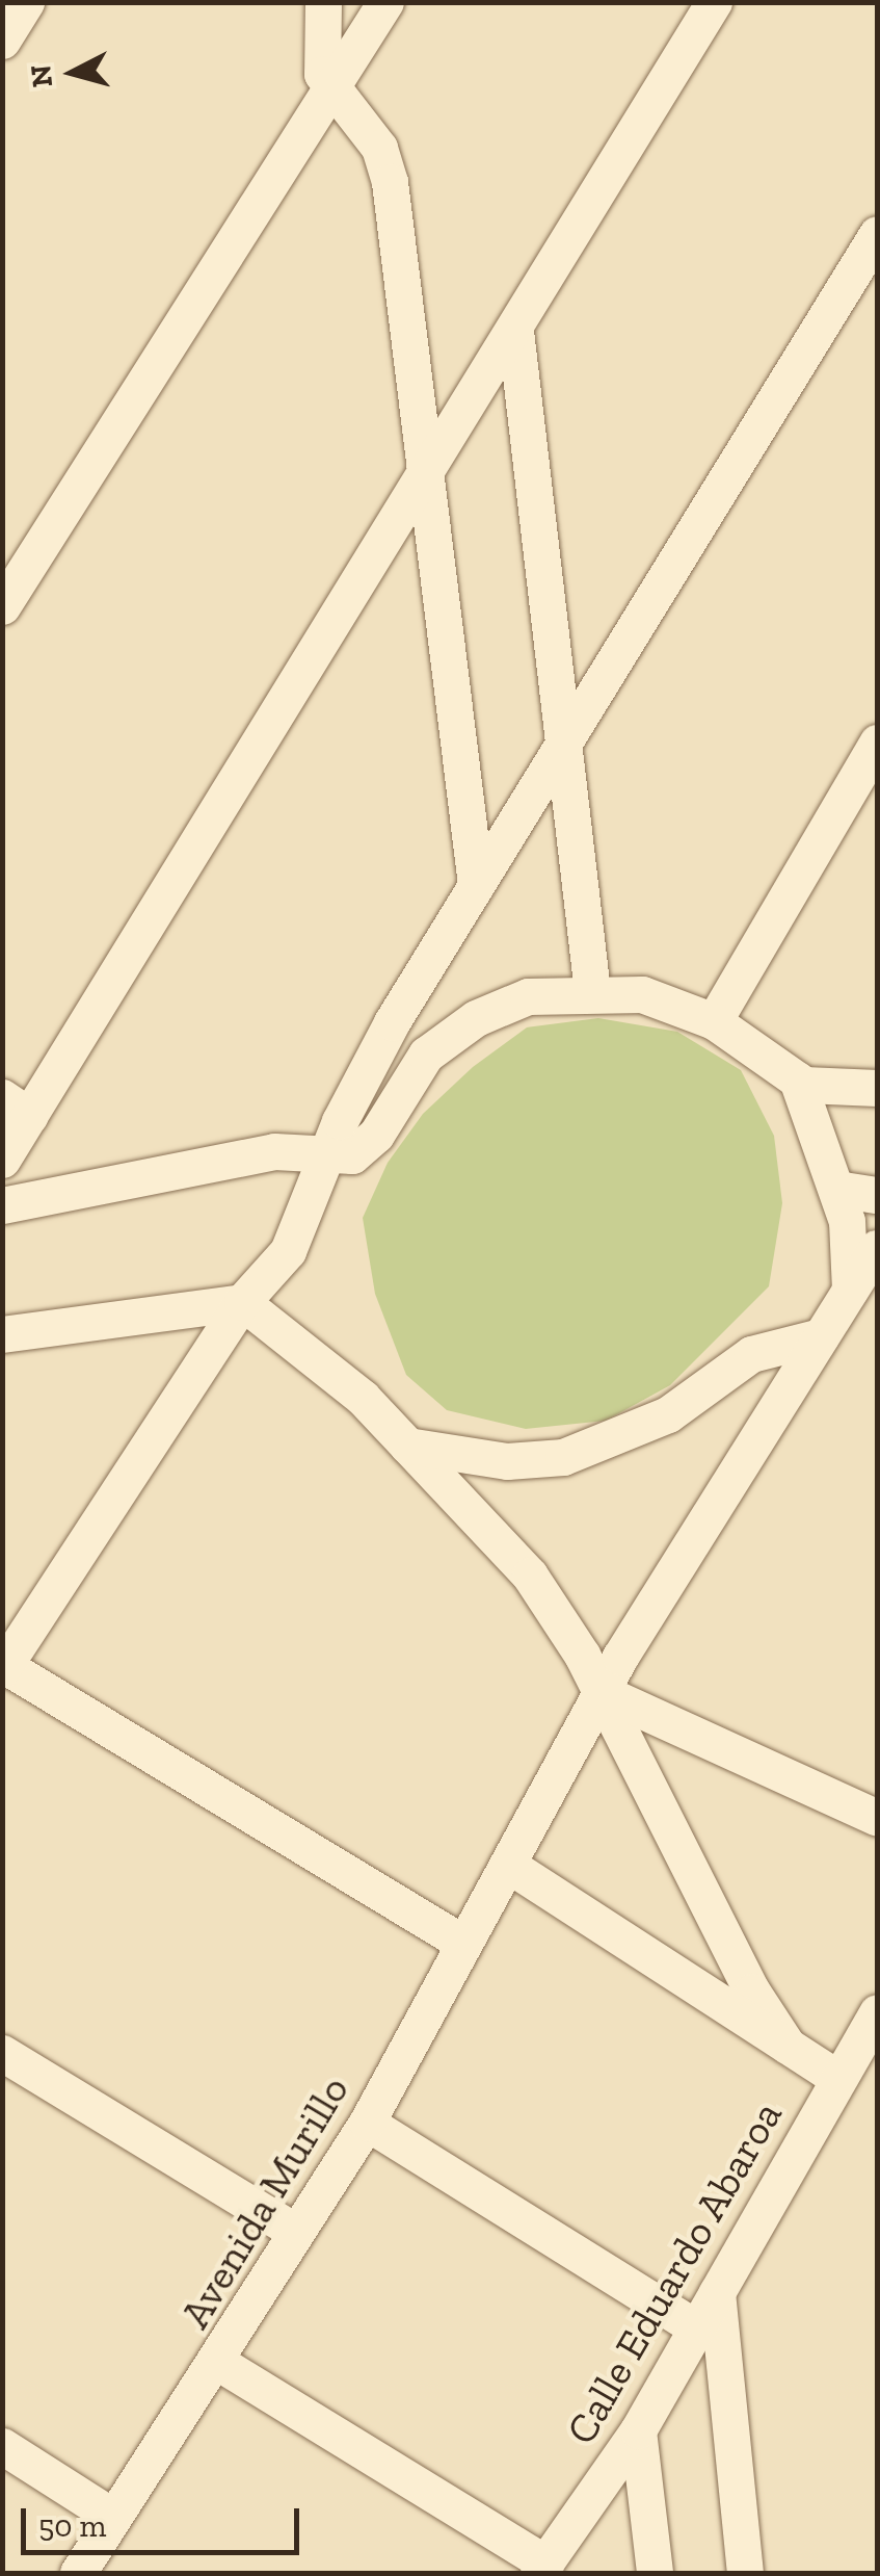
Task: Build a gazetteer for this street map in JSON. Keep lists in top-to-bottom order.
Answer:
{
  "streets": {
    "street": ["Avenida Murillo", "Calle Eduardo Abaroa"]
  },
  "scale_bar": "50 m",
  "north": "left"
}
